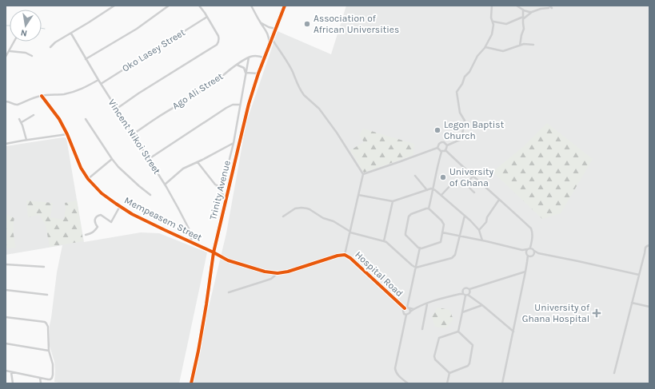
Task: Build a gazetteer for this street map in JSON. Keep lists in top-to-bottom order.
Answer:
{
  "streets": {
    "street": [
      "Oko Lasey Street",
      "Ago Ali Street",
      "Vincent Nikoi Street",
      "Trinity Avenue",
      "Mempeasem Street",
      "Hospital Road"
    ]
  },
  "crossings": [
    ["Oko Lasey Street", "Vincent Nikoi Street"],
    ["Ago Ali Street", "Vincent Nikoi Street"],
    ["Vincent Nikoi Street", "Mempeasem Street"],
    ["Trinity Avenue", "Mempeasem Street"],
    ["Trinity Avenue", "Hospital Road"],
    ["Mempeasem Street", "Hospital Road"]
  ],
  "places": {
    "other": ["Association of African Universities", "Legon Baptist Church", "University of Ghana"],
    "health": ["University of Ghana Hospital"]
  },
  "north": "bottom"
}
